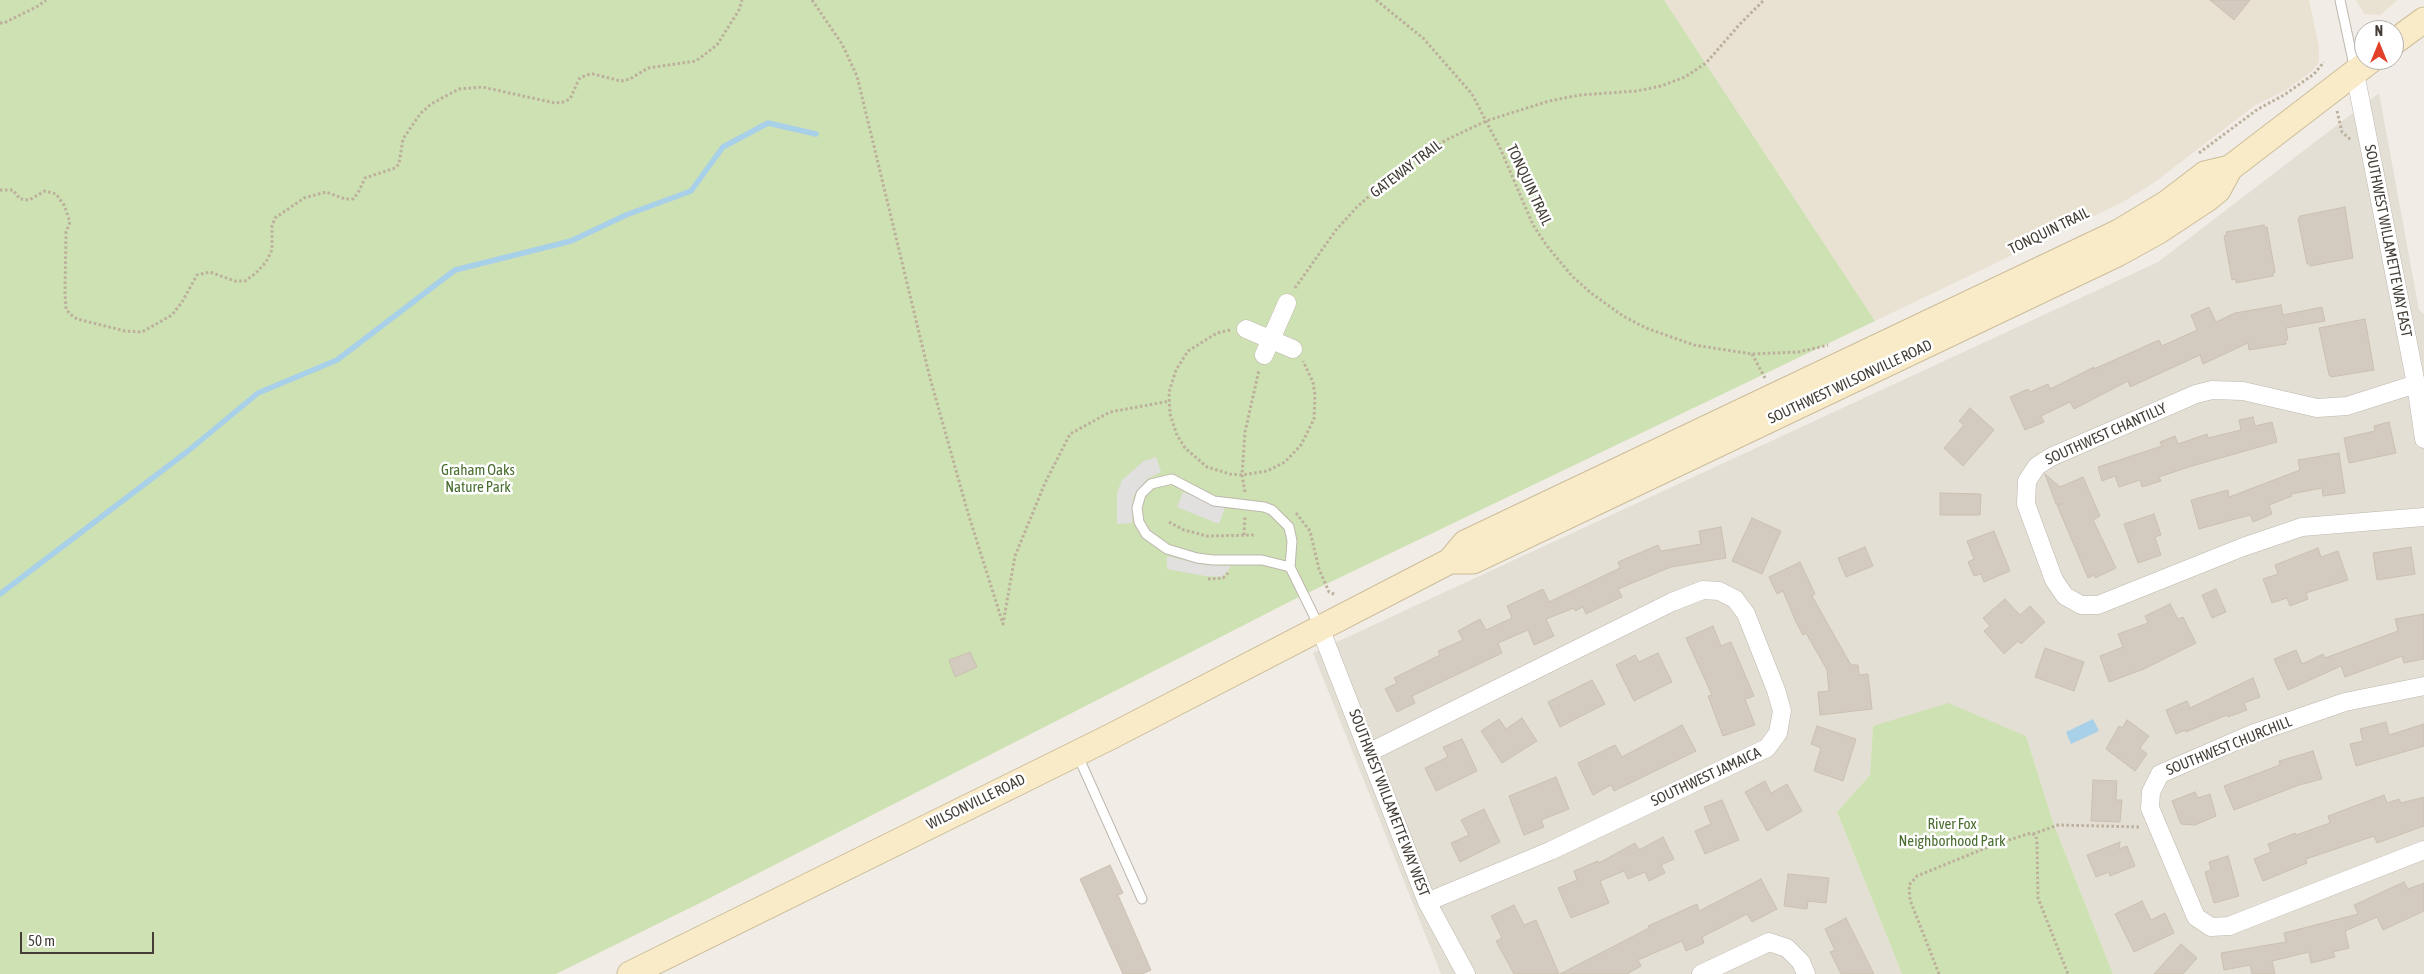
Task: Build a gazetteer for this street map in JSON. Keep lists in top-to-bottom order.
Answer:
{
  "streets": {
    "main road": ["SOUTHWEST WILSONVILLE ROAD", "WILSONVILLE ROAD"],
    "street": [
      "SOUTHWEST WILLAMETTE WAY EAST",
      "SOUTHWEST CHANTILLY",
      "SOUTHWEST CHURCHILL",
      "SOUTHWEST JAMAICA",
      "SOUTHWEST WILLAMETTE WAY WEST"
    ],
    "path": ["GATEWAY TRAIL", "TONQUIN TRAIL"]
  },
  "crossings": [
    ["GATEWAY TRAIL", "TONQUIN TRAIL"],
    ["SOUTHWEST WILLAMETTE WAY EAST", "SOUTHWEST CHANTILLY"],
    ["SOUTHWEST WILSONVILLE ROAD", "WILSONVILLE ROAD"],
    ["SOUTHWEST WILSONVILLE ROAD", "SOUTHWEST WILLAMETTE WAY WEST"],
    ["SOUTHWEST JAMAICA", "SOUTHWEST WILLAMETTE WAY WEST"],
    ["WILSONVILLE ROAD", "SOUTHWEST WILLAMETTE WAY WEST"]
  ],
  "parks": ["Graham Oaks Nature Park", "River Fox Neighborhood Park"],
  "scale_bar": "50 m",
  "north": "top"
}
